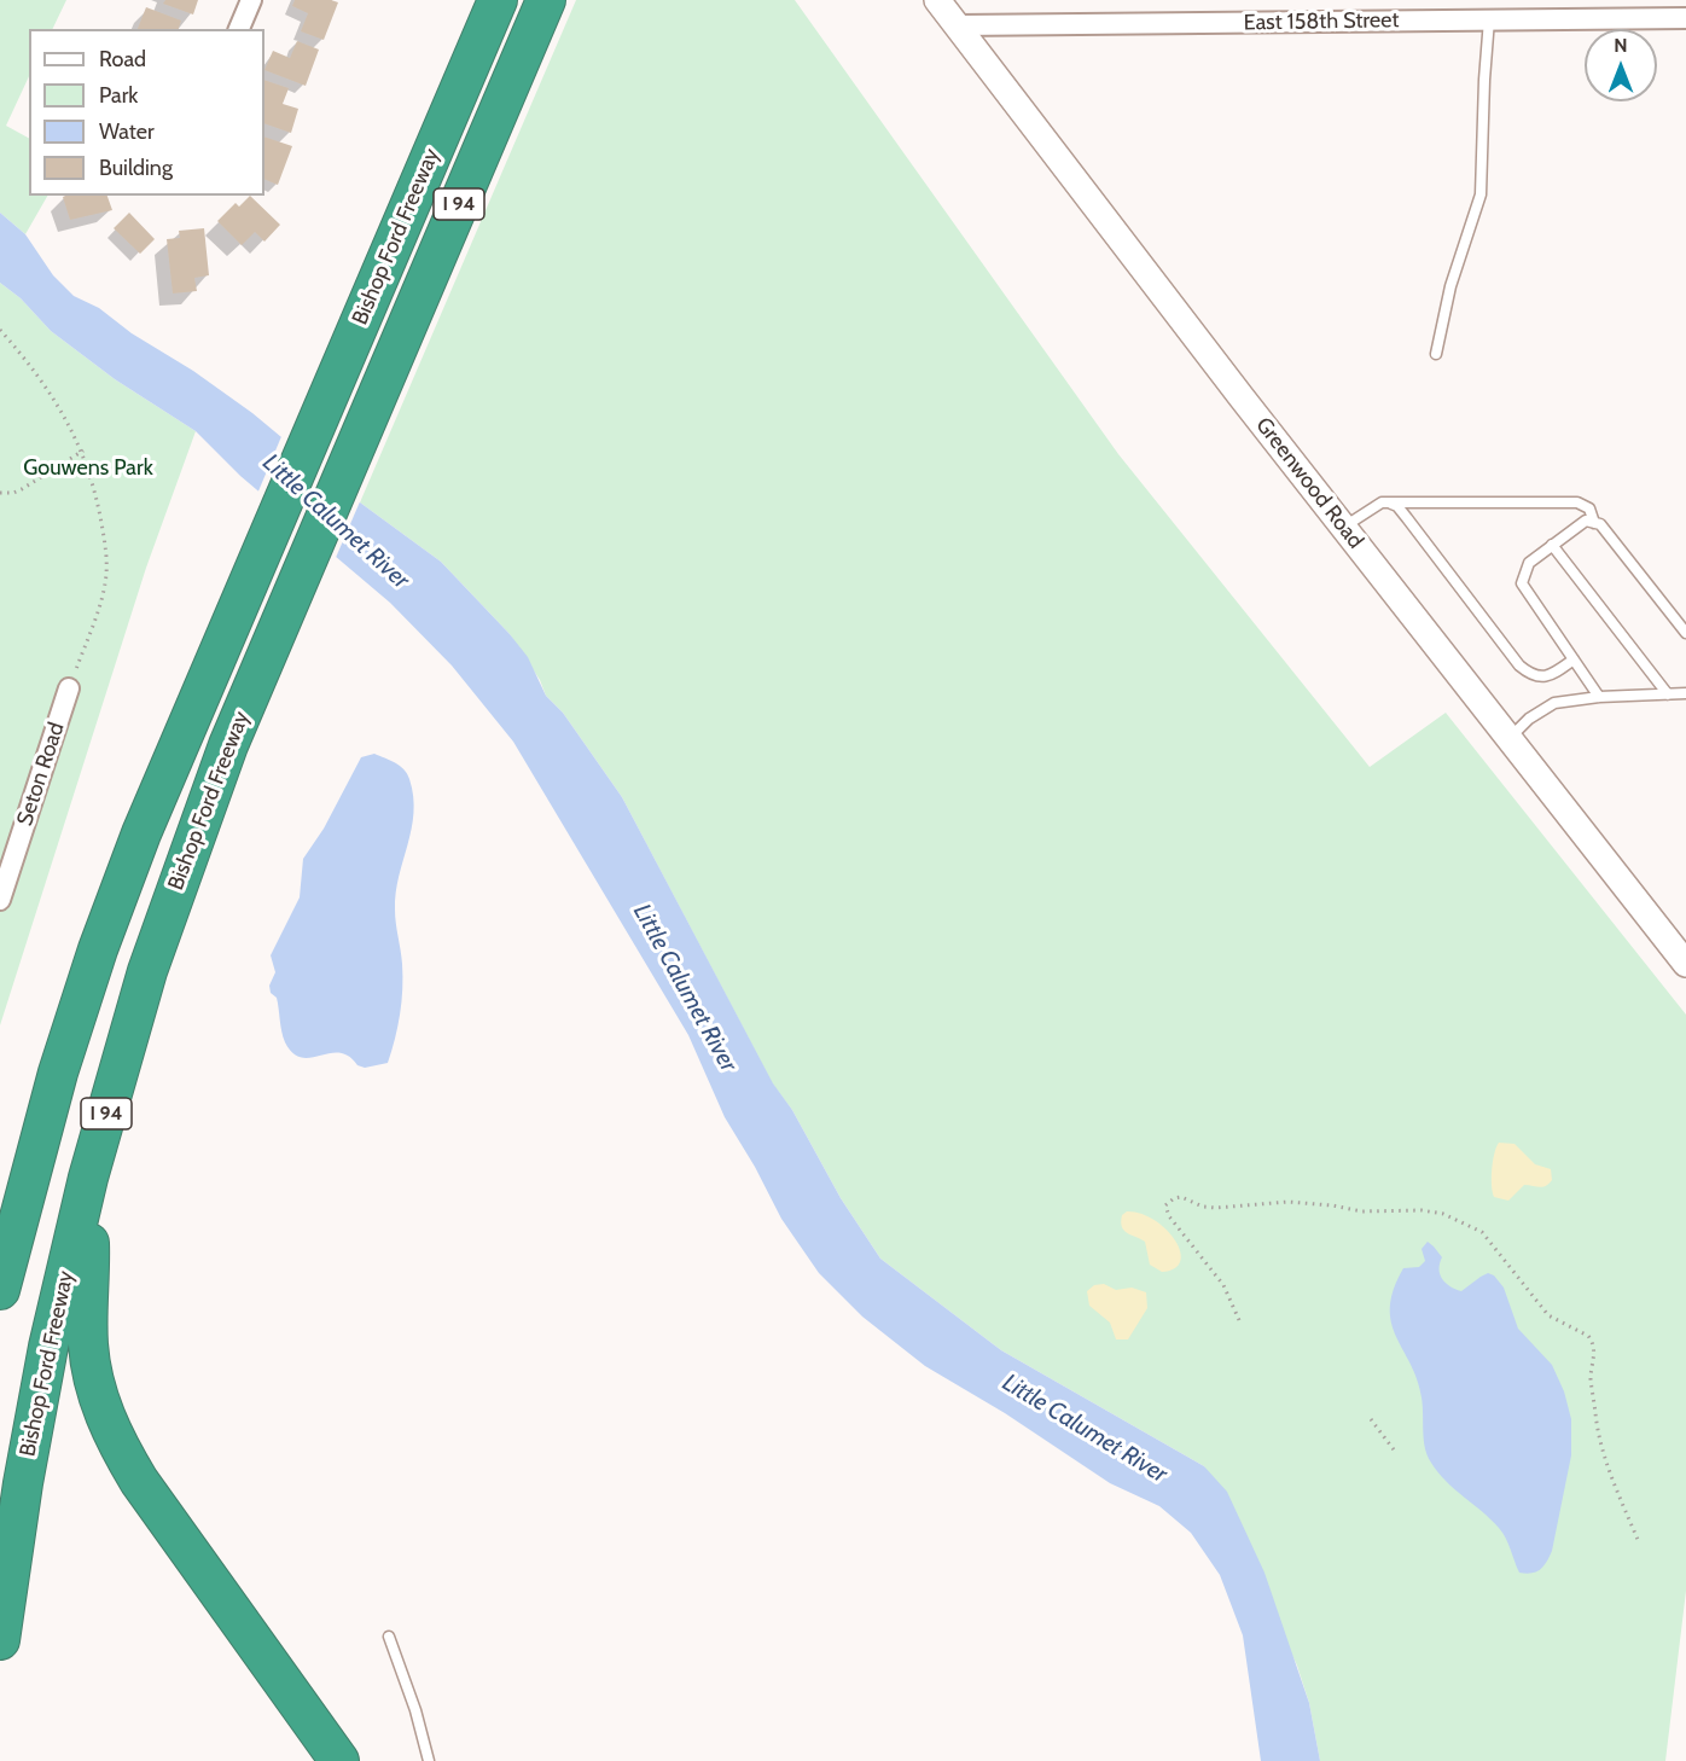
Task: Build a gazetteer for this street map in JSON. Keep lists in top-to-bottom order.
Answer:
{
  "streets": {
    "highway": ["I 94", "Bishop Ford Freeway"],
    "street": ["East 158th Street", "Greenwood Road", "Seton Road"]
  },
  "crossings": [
    ["East 158th Street", "Greenwood Road"]
  ],
  "water": ["Little Calumet River"],
  "parks": ["Gouwens Park"],
  "legend": [
    "Road",
    "Park",
    "Water",
    "Building"
  ],
  "north": "top"
}
